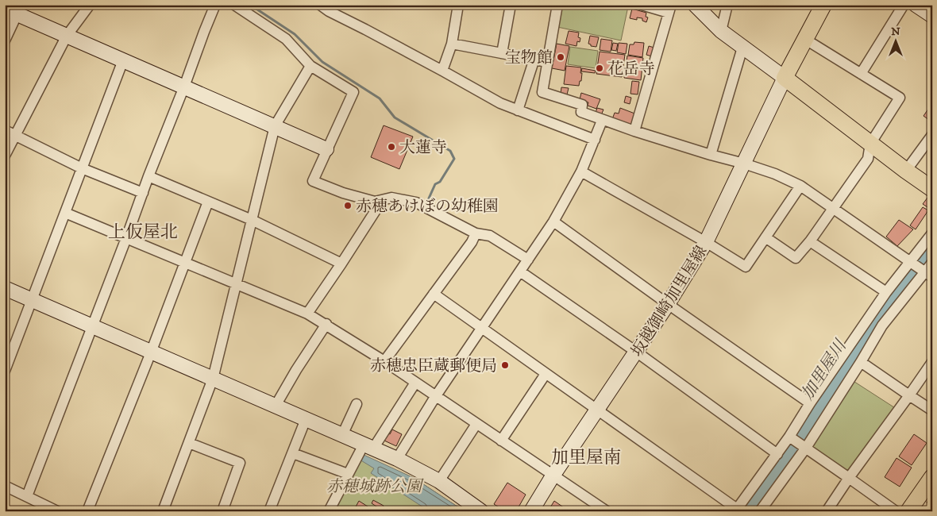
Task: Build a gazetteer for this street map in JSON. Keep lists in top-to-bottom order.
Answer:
{
  "streets": {
    "main road": ["坂越御崎加里屋線"]
  },
  "districts": ["上仮屋北", "加里屋南"],
  "water": ["加里屋川"],
  "parks": ["赤穂城跡公園"],
  "places": [
    "宝物館",
    "花岳寺",
    "大蓮寺",
    "赤穂あけぼの幼稚園",
    "赤穂忠臣蔵郵便局"
  ],
  "north": "top"
}
